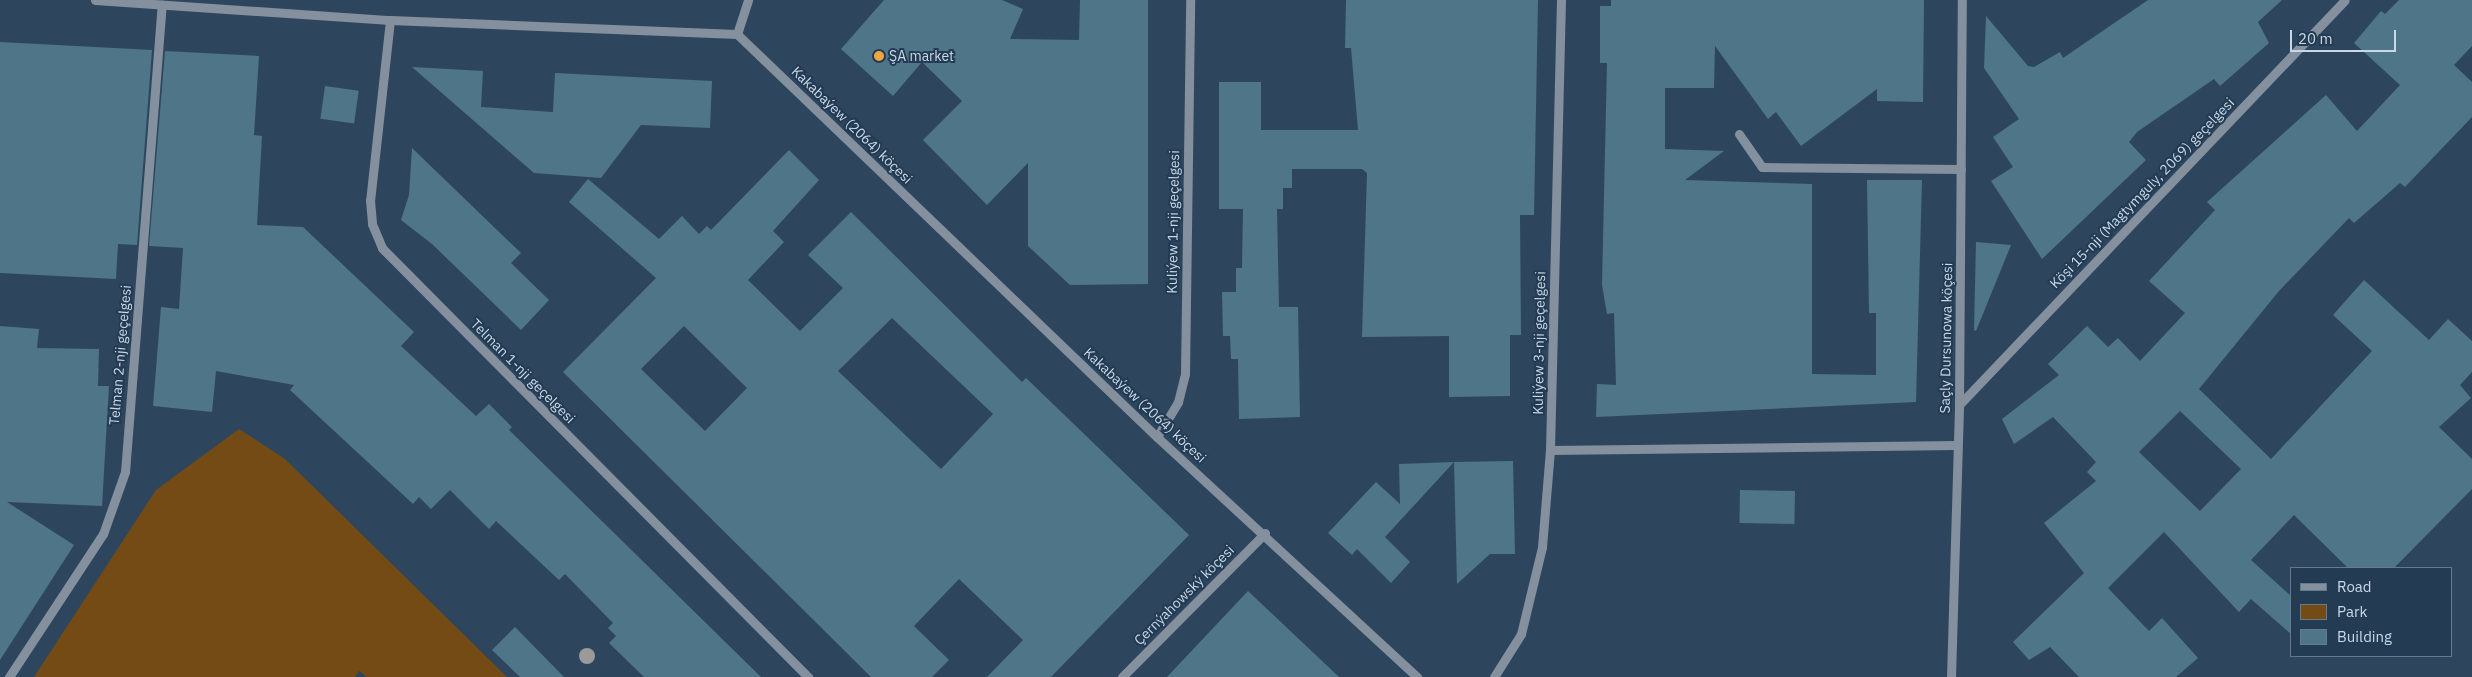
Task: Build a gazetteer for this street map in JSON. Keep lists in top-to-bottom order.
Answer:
{
  "streets": {
    "street": [
      "Kakabaýew (2064) köçesi",
      "Köşi 15-nji (Magtymguly, 2069) geçelgesi",
      "Kuliýew 1-nji geçelgesi",
      "Saçly Dursunowa köçesi",
      "Kuliýew 3-nji geçelgesi",
      "Telman 2-nji geçelgesi",
      "Telman 1-nji geçelgesi",
      "Çernýahowský köçesi"
    ]
  },
  "crossings": [
    ["Kakabaýew (2064) köçesi", "Kuliýew 1-nji geçelgesi"],
    ["Kakabaýew (2064) köçesi", "Çernýahowský köçesi"],
    ["Köşi 15-nji (Magtymguly, 2069) geçelgesi", "Saçly Dursunowa köçesi"]
  ],
  "places": ["ŞA market"],
  "legend": ["Road", "Park", "Building"],
  "scale_bar": "20 m"
}
